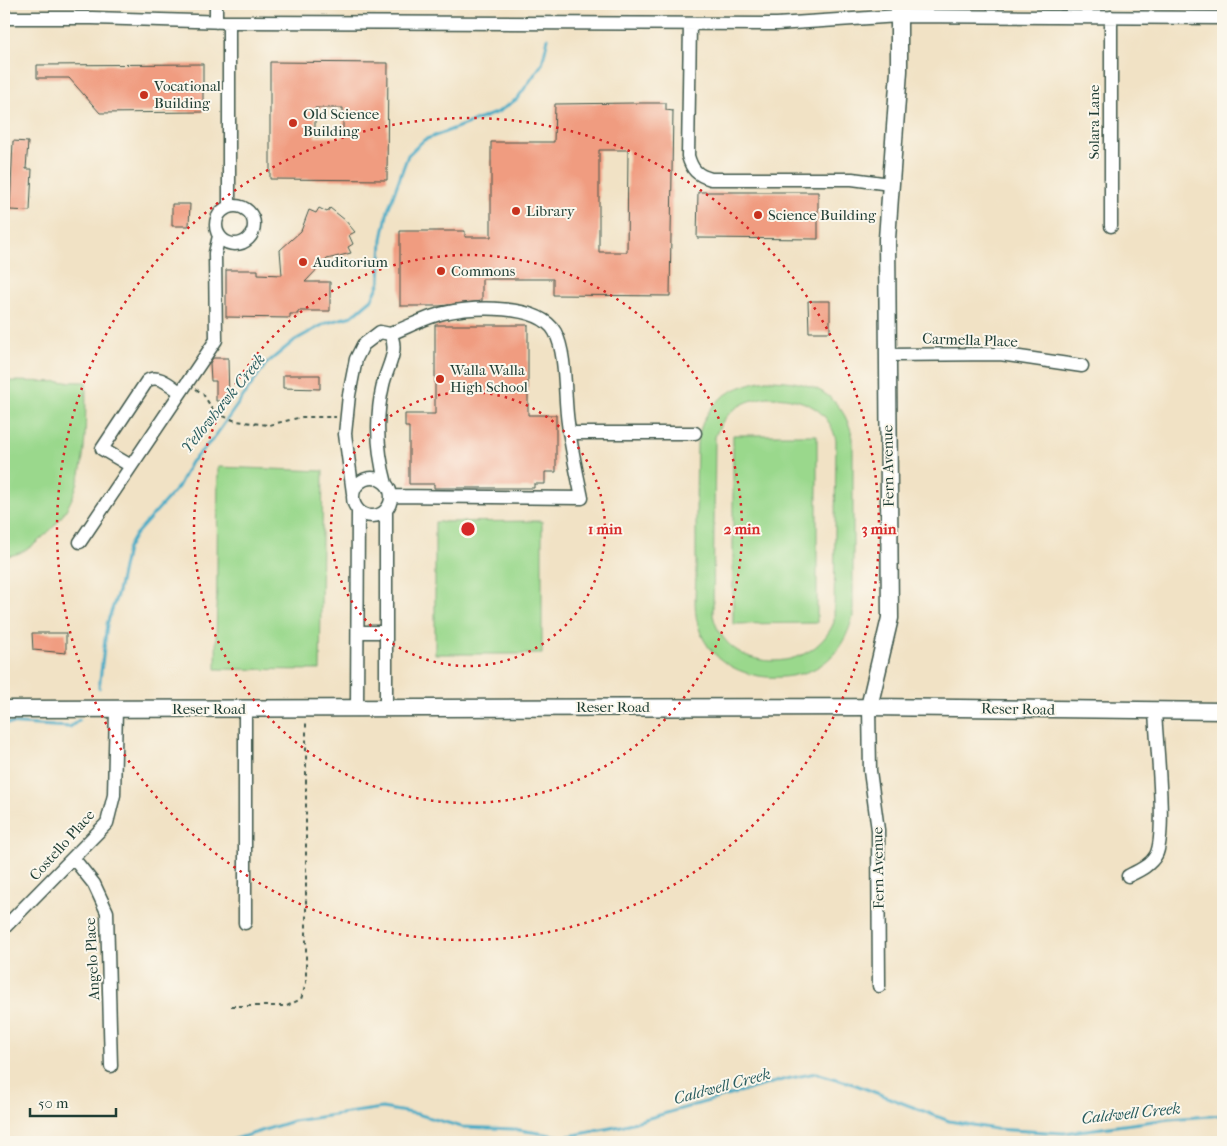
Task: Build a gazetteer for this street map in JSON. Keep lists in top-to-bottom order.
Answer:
{
  "streets": {
    "main road": ["Fern Avenue", "Reser Road"],
    "street": [
      "Solara Lane",
      "Carmella Place",
      "Costello Place",
      "Angelo Place"
    ]
  },
  "crossings": [
    ["Carmella Place", "Fern Avenue"],
    ["Fern Avenue", "Reser Road"],
    ["Reser Road", "Costello Place"],
    ["Costello Place", "Angelo Place"]
  ],
  "water": ["Yellowhawk Creek", "Caldwell Creek"],
  "places": [
    "Vocational Building",
    "Old Science Building",
    "Library",
    "Science Building",
    "Auditorium",
    "Commons",
    "Walla Walla High School"
  ],
  "scale_bar": "50 m",
  "rings": ["1 min", "2 min", "3 min"]
}
